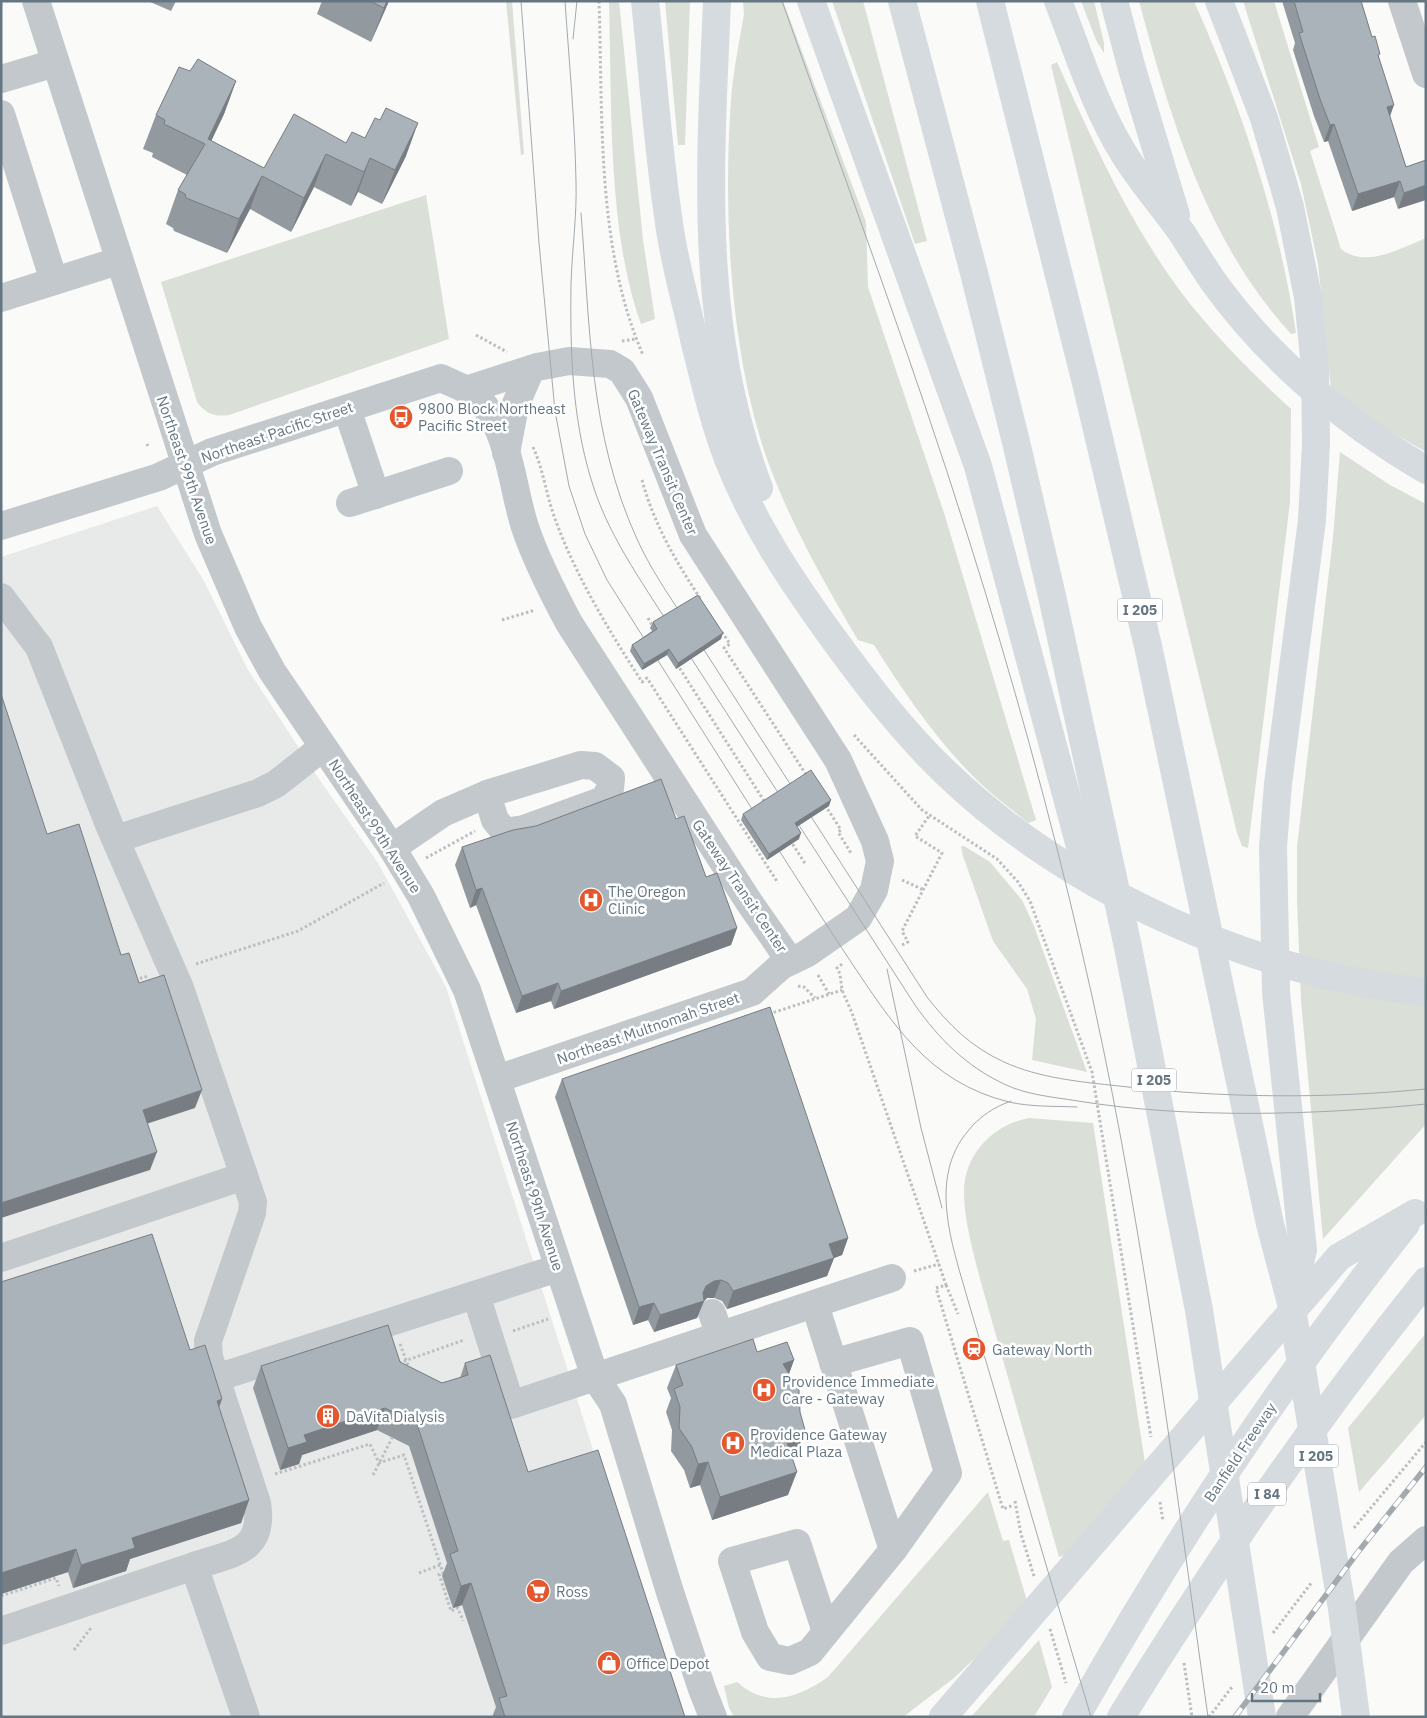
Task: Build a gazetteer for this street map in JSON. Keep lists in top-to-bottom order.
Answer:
{
  "streets": {
    "highway": ["I 205", "Banfield Freeway", "I 84"],
    "street": [
      "Northeast Pacific Street",
      "Gateway Transit Center",
      "Northeast 99th Avenue",
      "Northeast Multnomah Street"
    ]
  },
  "crossings": [
    ["Northeast Pacific Street", "Gateway Transit Center"],
    ["Northeast Pacific Street", "Northeast 99th Avenue"],
    ["Gateway Transit Center", "Northeast Multnomah Street"],
    ["Northeast 99th Avenue", "Northeast Multnomah Street"]
  ],
  "places": {
    "bus stop": ["9800 Block Northeast Pacific Street"],
    "hospital": ["The Oregon Clinic", "Providence Immediate Care - Gateway", "Providence Gateway Medical Plaza"],
    "station": ["Gateway North"],
    "building": ["DaVita Dialysis"],
    "supermarket": ["Ross"],
    "shop": ["Office Depot"]
  },
  "scale_bar": "20 m"
}
